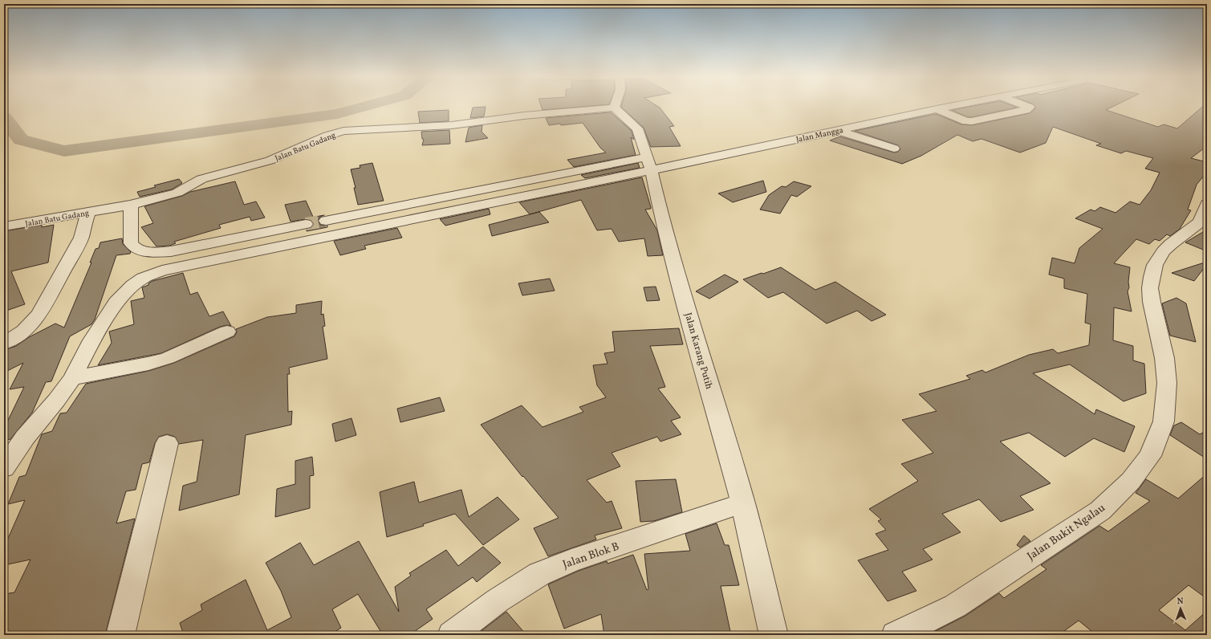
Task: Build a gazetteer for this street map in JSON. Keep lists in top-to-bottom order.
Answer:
{
  "streets": {
    "street": [
      "Jalan Mangga",
      "Jalan Batu Gadang",
      "Jalan Karang Putih",
      "Jalan Bukit Ngalau",
      "Jalan Blok B"
    ]
  },
  "crossings": [
    ["Jalan Mangga", "Jalan Karang Putih"],
    ["Jalan Batu Gadang", "Jalan Karang Putih"],
    ["Jalan Karang Putih", "Jalan Blok B"]
  ],
  "north": "top"
}
